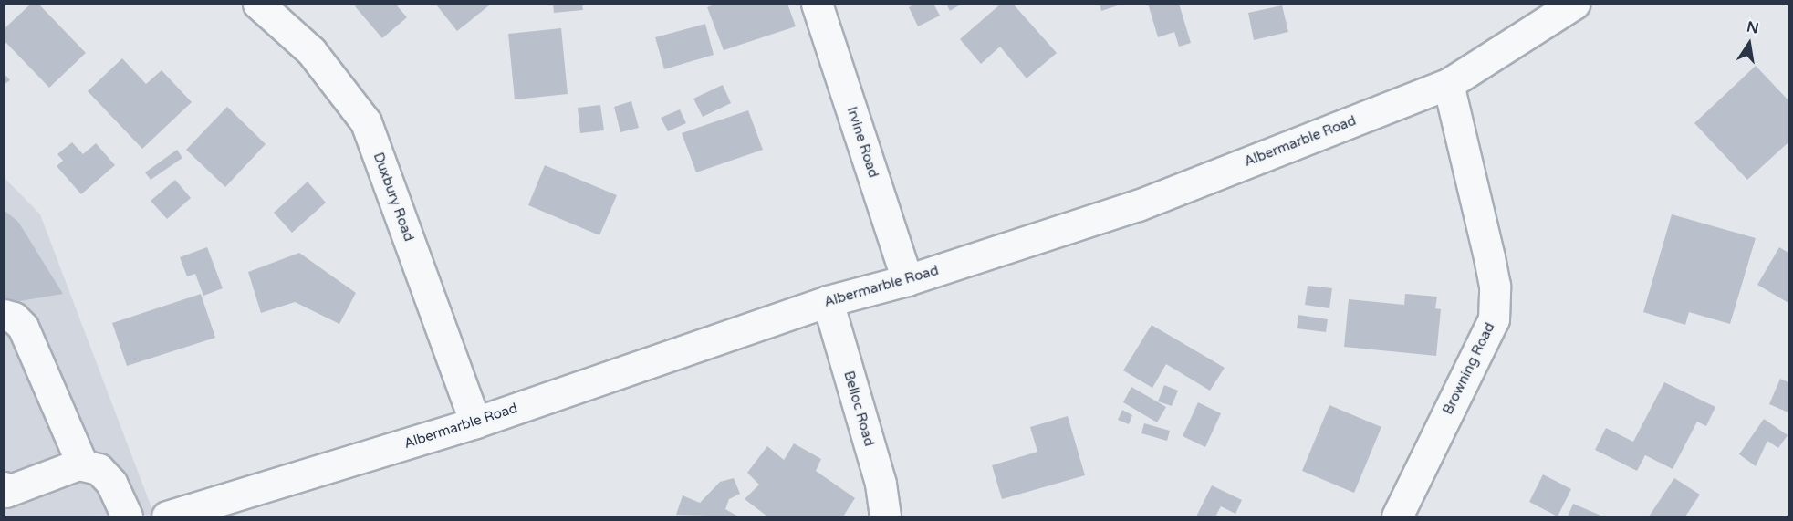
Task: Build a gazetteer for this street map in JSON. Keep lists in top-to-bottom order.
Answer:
{
  "streets": {
    "street": [
      "Albermarble Road",
      "Irvine Road",
      "Duxbury Road",
      "Browning Road",
      "Belloc Road"
    ]
  },
  "crossings": [
    ["Albermarble Road", "Irvine Road"],
    ["Albermarble Road", "Duxbury Road"],
    ["Albermarble Road", "Browning Road"],
    ["Albermarble Road", "Belloc Road"]
  ],
  "north": "top"
}
